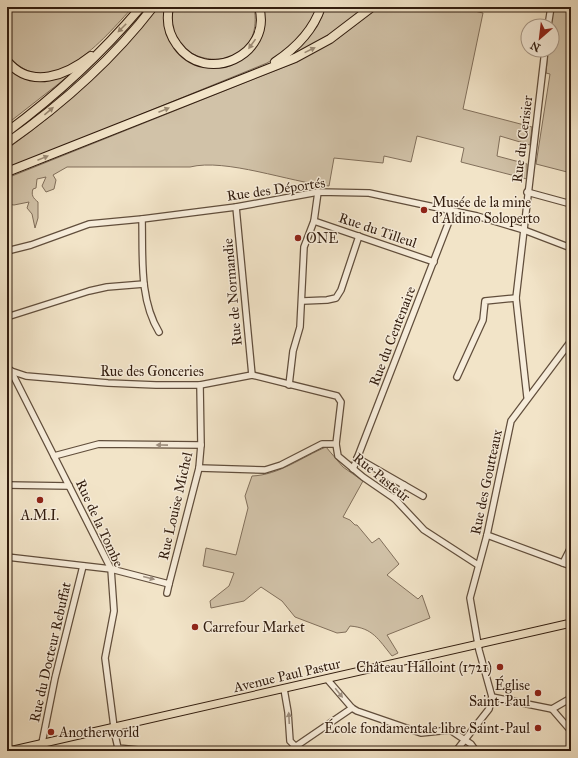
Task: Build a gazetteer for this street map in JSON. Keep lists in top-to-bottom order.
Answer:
{
  "streets": {
    "main road": ["Avenue Paul Pastur"],
    "street": [
      "Rue du Cerisier",
      "Rue des Déportés",
      "Rue du Tilleul",
      "Rue de Normandie",
      "Rue du Centenaire",
      "Rue des Gonceries",
      "Rue Pasteur",
      "Rue des Goutteaux",
      "Rue Louise Michel",
      "Rue de la Tombe",
      "Rue du Docteur Rebuffat"
    ]
  },
  "crossings": [
    ["Rue du Cerisier", "Rue des Déportés"],
    ["Rue du Cerisier", "Rue des Goutteaux"],
    ["Rue des Déportés", "Rue de Normandie"],
    ["Rue des Déportés", "Rue du Centenaire"],
    ["Rue du Tilleul", "Rue du Centenaire"],
    ["Rue de Normandie", "Rue des Gonceries"],
    ["Rue du Centenaire", "Rue Pasteur"],
    ["Rue des Gonceries", "Rue Pasteur"],
    ["Rue des Gonceries", "Rue Louise Michel"],
    ["Rue des Gonceries", "Rue de la Tombe"],
    ["Rue Pasteur", "Rue des Goutteaux"],
    ["Rue des Goutteaux", "Avenue Paul Pastur"],
    ["Rue de la Tombe", "Avenue Paul Pastur"],
    ["Rue du Docteur Rebuffat", "Avenue Paul Pastur"]
  ],
  "places": [
    "Musée de la mine d'Aldino Soloperto",
    "ONE",
    "A.M.I.",
    "Carrefour Market",
    "Château Halloint (1721)",
    "Église Saint-Paul",
    "École fondamentale libre Saint-Paul",
    "Anotherworld"
  ],
  "north": "bottom left"
}
